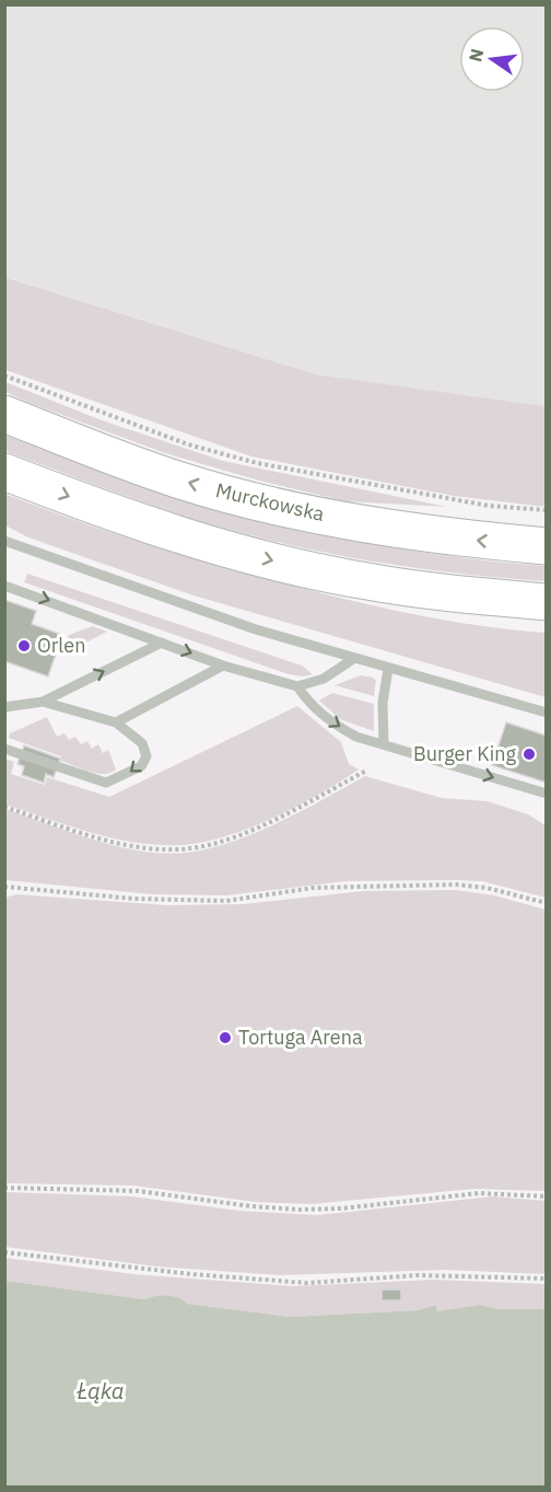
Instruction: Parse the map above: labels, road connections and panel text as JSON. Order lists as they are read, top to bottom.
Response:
{
  "streets": {
    "highway": ["Murckowska"]
  },
  "water": ["Łąka"],
  "places": ["Orlen", "Burger King", "Tortuga Arena"],
  "north": "left"
}
